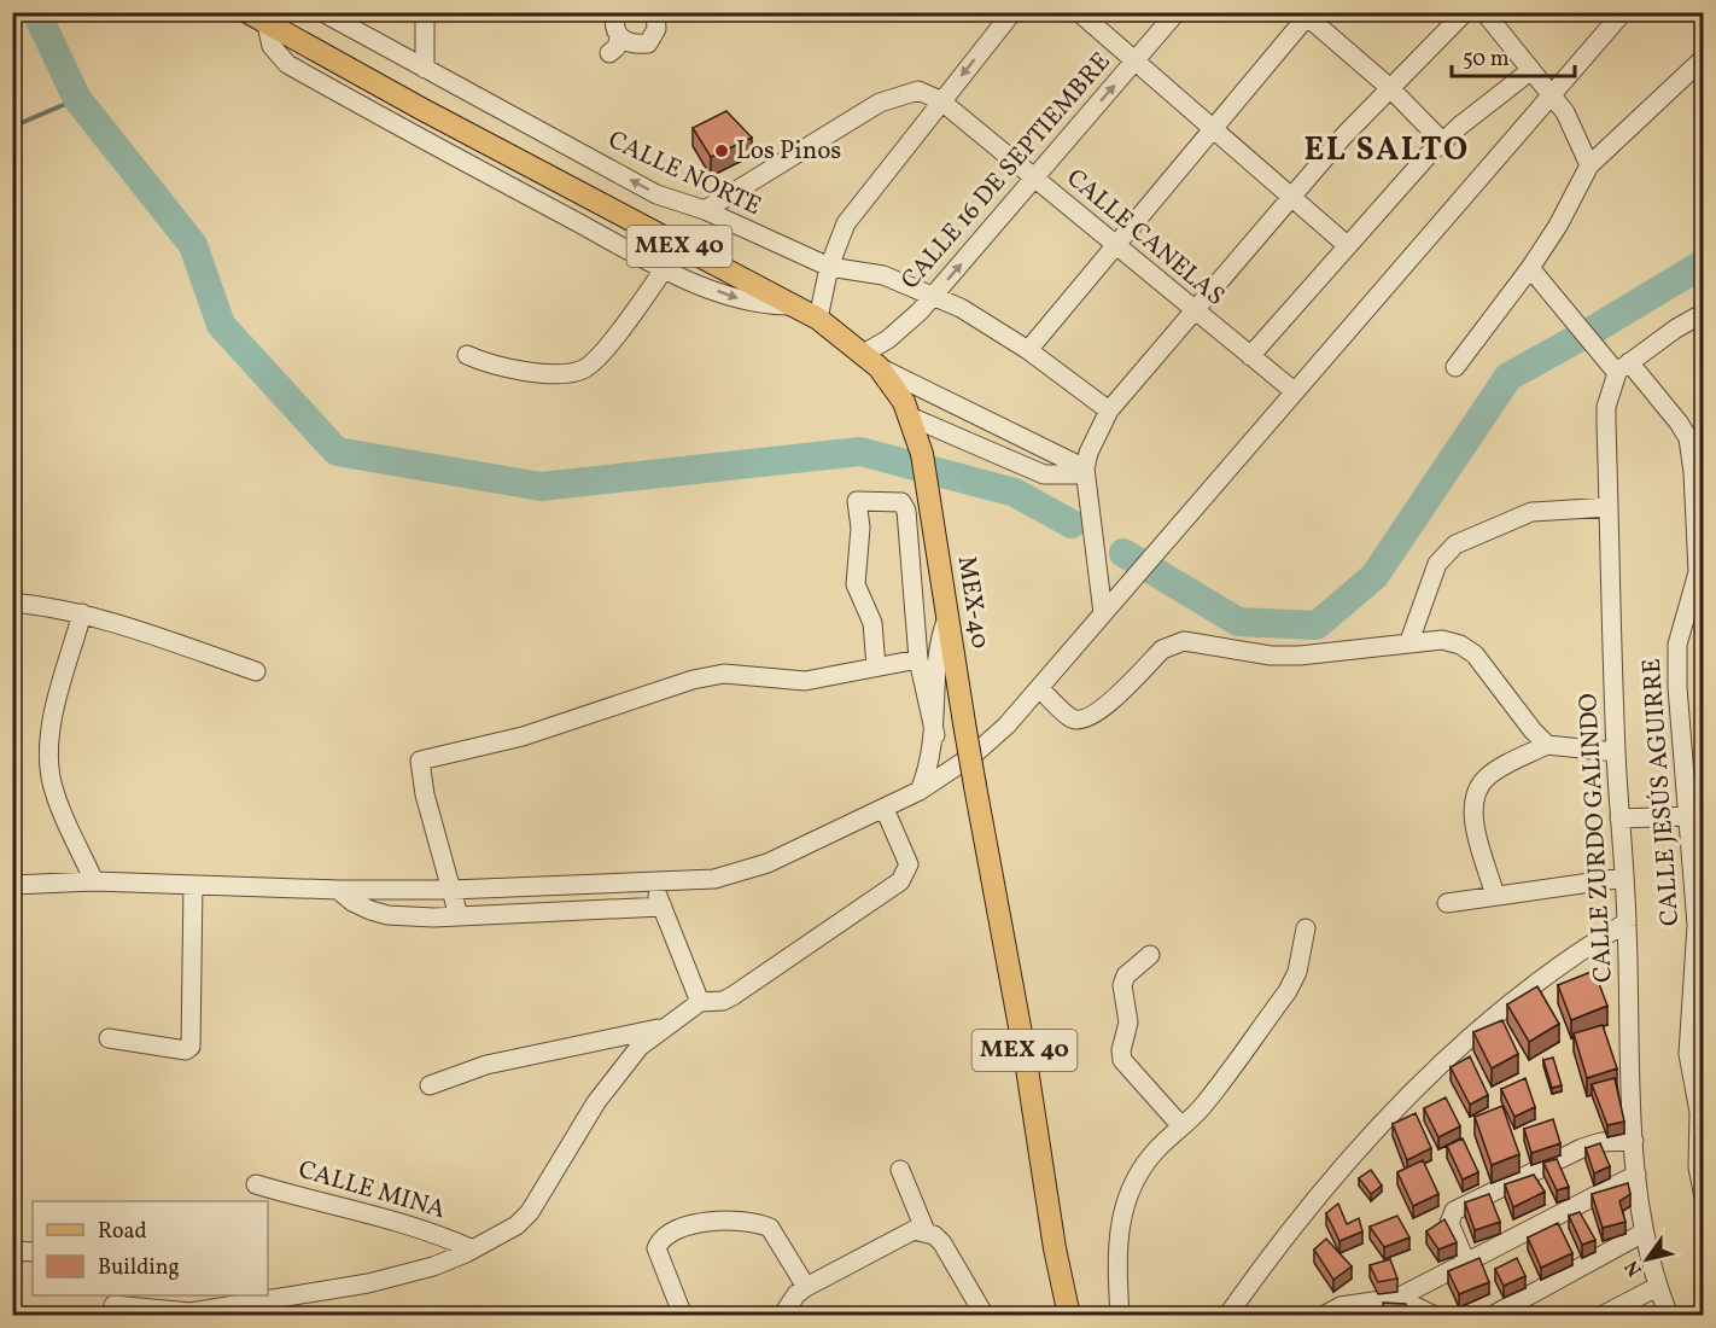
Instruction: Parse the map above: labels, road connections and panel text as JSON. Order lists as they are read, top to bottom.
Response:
{
  "streets": {
    "main road": ["MEX 40", "MEX-40"],
    "street": [
      "CALLE 16 DE SEPTIEMBRE",
      "CALLE NORTE",
      "CALLE CANELAS",
      "CALLE JESÚS AGUIRRE",
      "CALLE ZURDO GALINDO",
      "CALLE MINA"
    ]
  },
  "crossings": [
    ["CALLE 16 DE SEPTIEMBRE", "CALLE NORTE"],
    ["CALLE 16 DE SEPTIEMBRE", "CALLE CANELAS"],
    ["CALLE 16 DE SEPTIEMBRE", "MEX 40"],
    ["CALLE NORTE", "CALLE CANELAS"],
    ["MEX 40", "MEX-40"],
    ["CALLE JESÚS AGUIRRE", "CALLE ZURDO GALINDO"]
  ],
  "districts": ["EL SALTO"],
  "places": ["Los Pinos"],
  "legend": ["Road", "Building"],
  "scale_bar": "50 m",
  "north": "bottom left"
}
